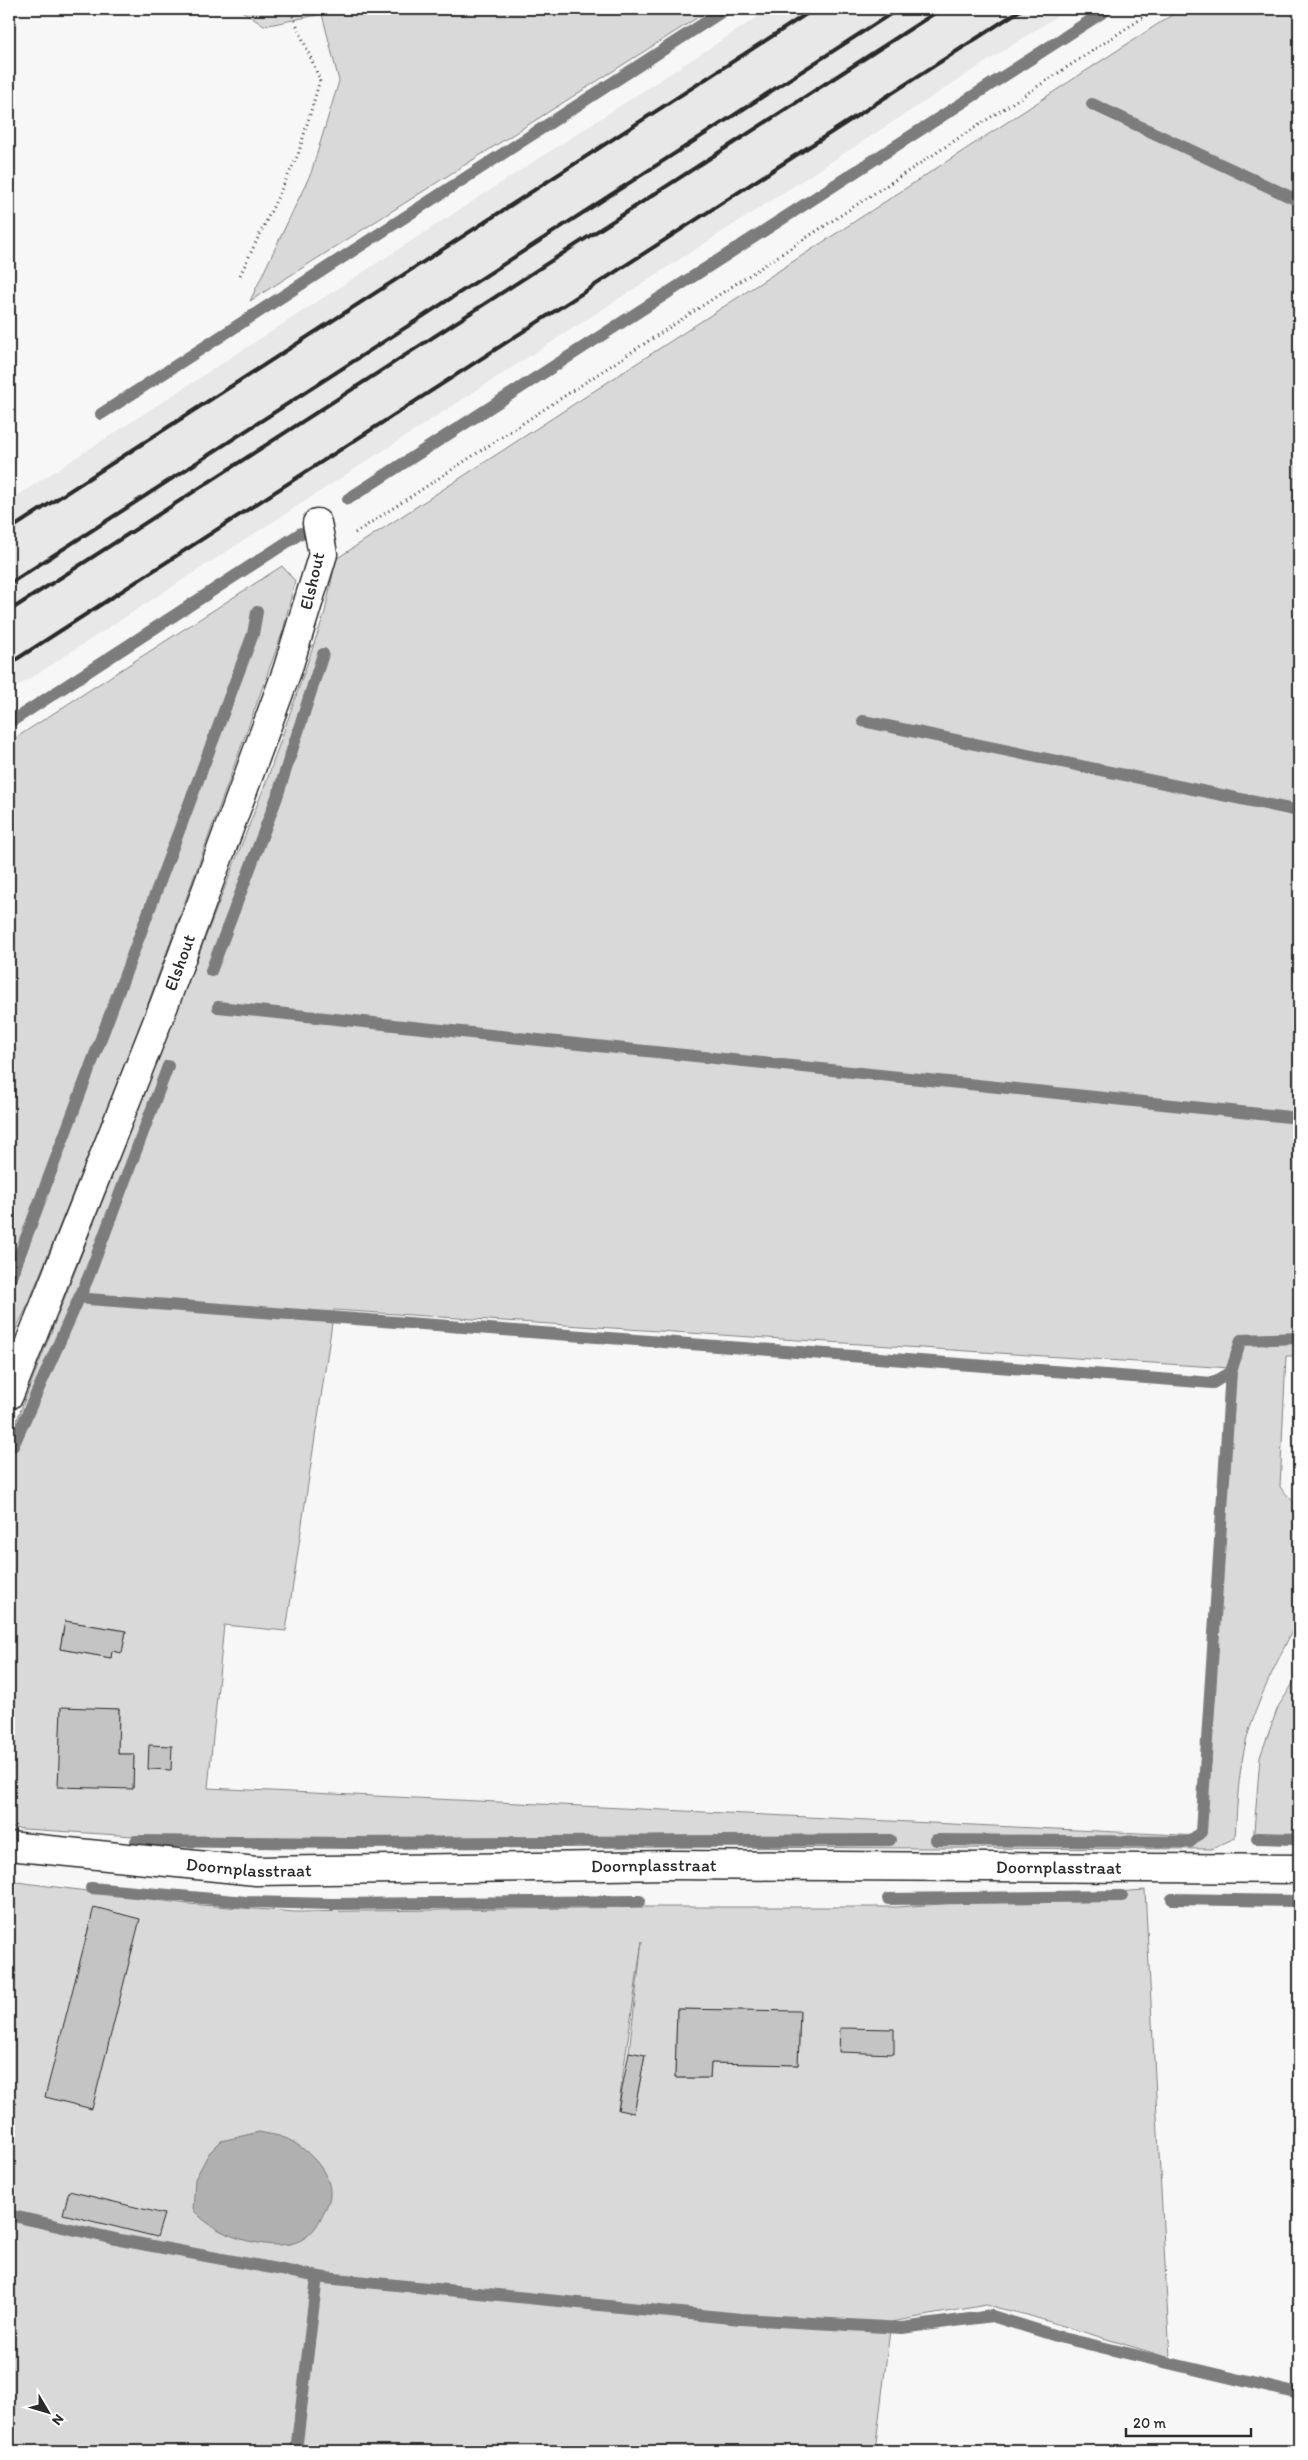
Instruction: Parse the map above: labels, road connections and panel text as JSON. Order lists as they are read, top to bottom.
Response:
{
  "streets": {
    "street": ["Elshout", "Doornplasstraat"]
  },
  "scale_bar": "20 m",
  "north": "bottom right"
}
